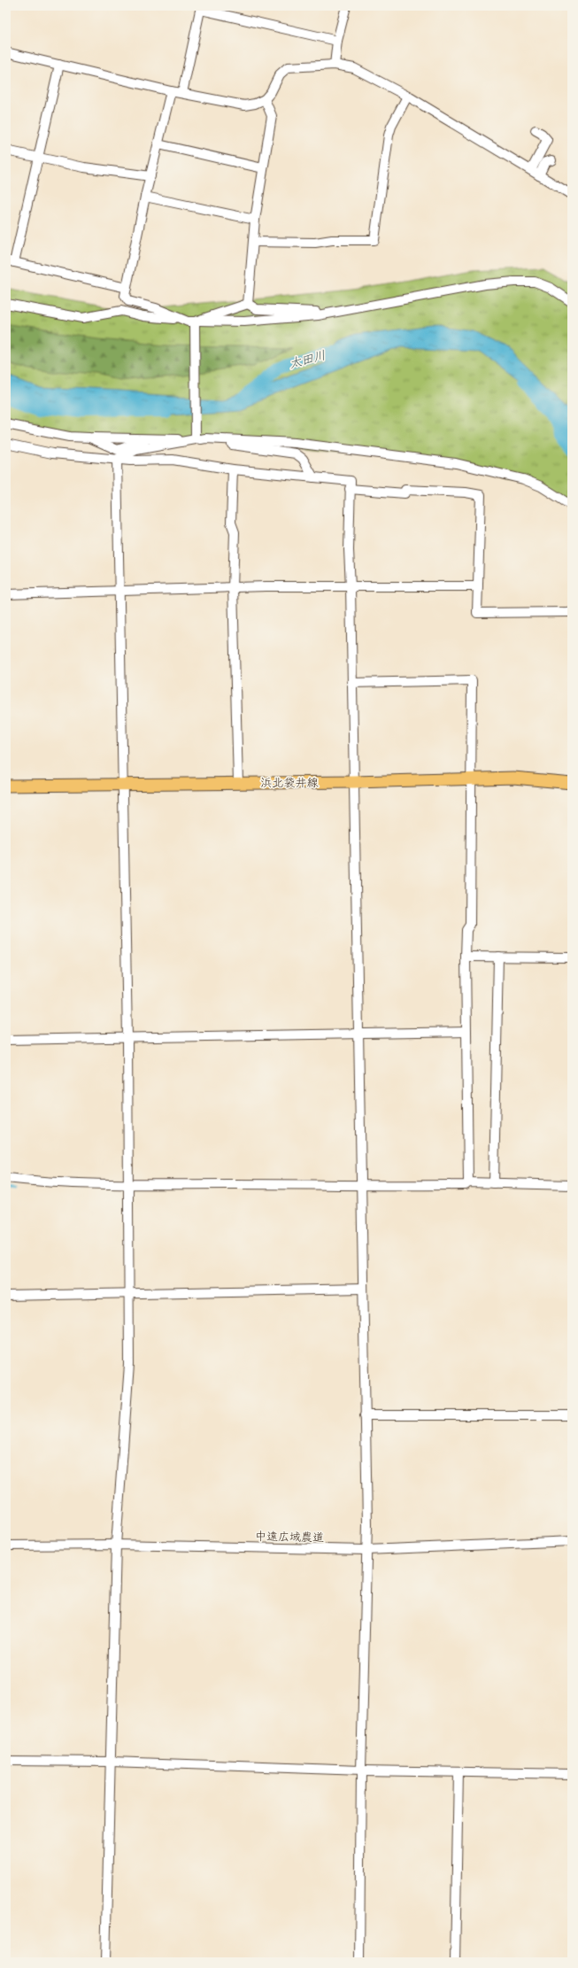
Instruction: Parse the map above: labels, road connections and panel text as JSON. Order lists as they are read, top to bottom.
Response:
{
  "streets": {
    "main road": ["浜北袋井線"],
    "street": ["中遠広域農道"]
  },
  "water": ["太田川"]
}
